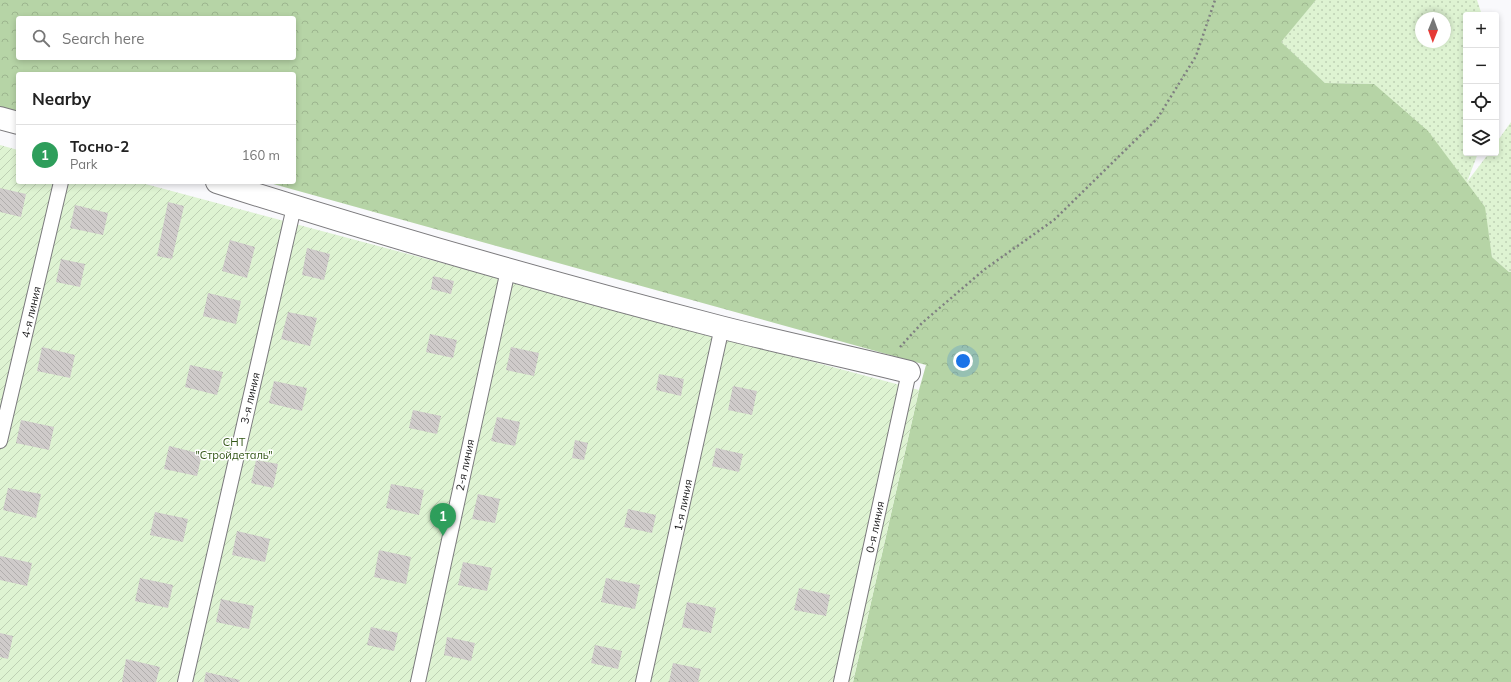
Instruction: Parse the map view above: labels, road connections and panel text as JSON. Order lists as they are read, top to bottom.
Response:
{
  "streets": {
    "lane": [
      "4-я линия",
      "3-я линия",
      "2-я линия",
      "1-я линия",
      "0-я линия"
    ]
  },
  "parks": ["СНТ \"Стройдеталь\""],
  "north": "bottom",
  "page": {
    "map_buttons": ["+", "−"],
    "search": "Search here",
    "heading": "Nearby",
    "list": [
      {
        "mark": "1",
        "name": "Тосно-2",
        "note": "Park",
        "value": "160 m"
      }
    ],
    "pins": "1"
  }
}
